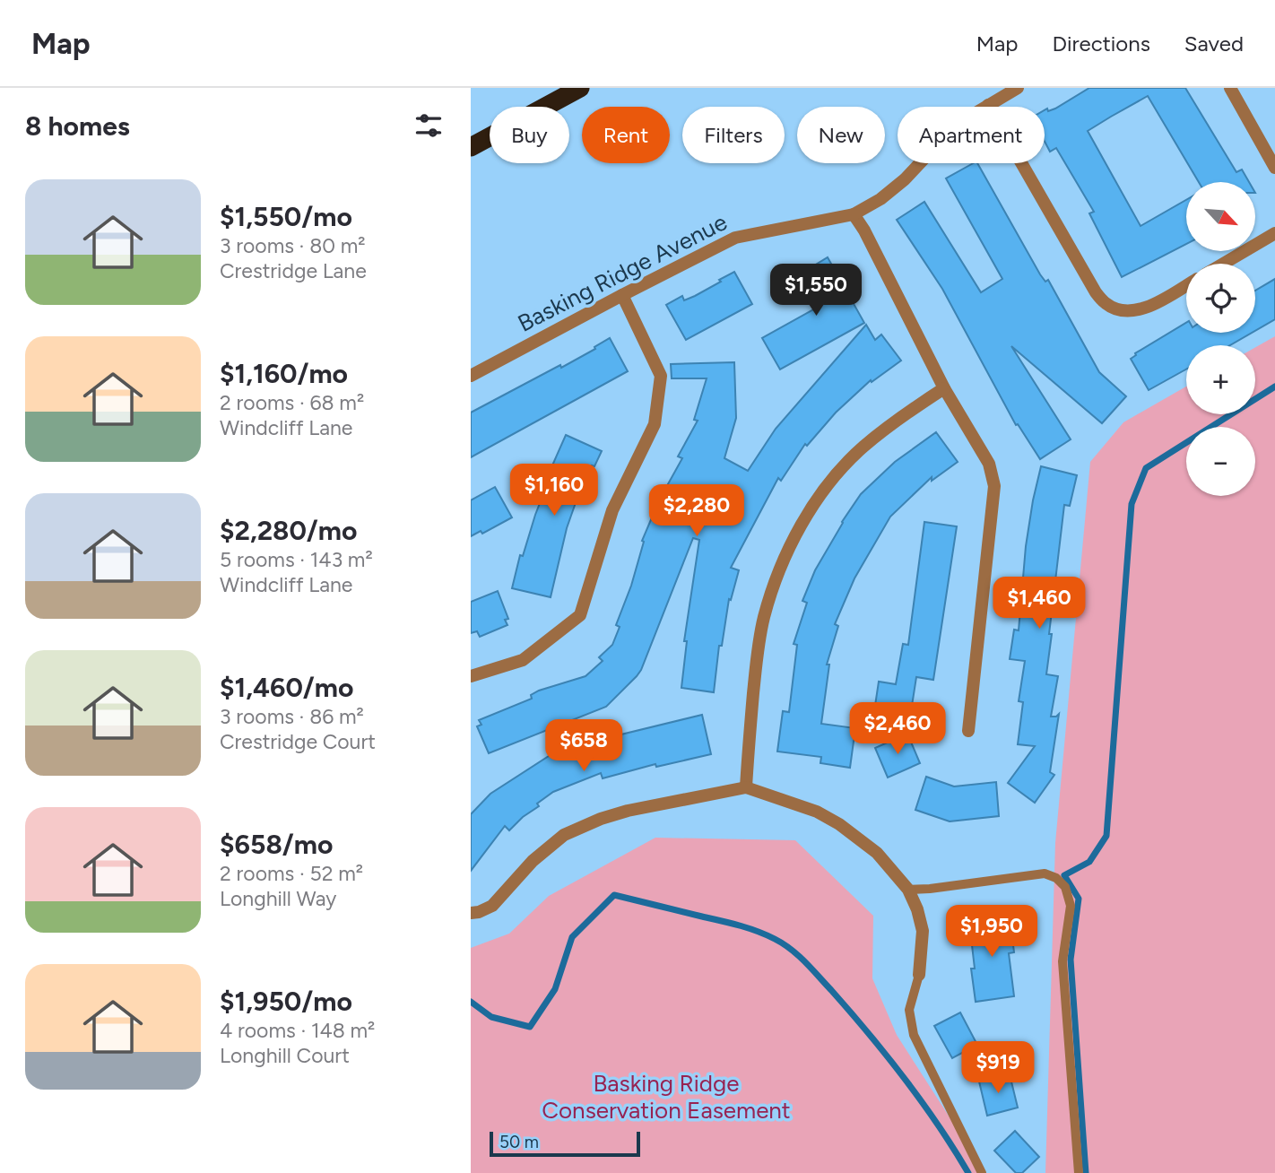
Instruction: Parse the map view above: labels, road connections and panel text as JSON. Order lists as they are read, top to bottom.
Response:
{
  "streets": {
    "street": ["Basking Ridge Avenue"]
  },
  "parks": ["Basking Ridge Conservation Easement"],
  "scale_bar": "50 m",
  "north": "bottom right",
  "page": {
    "header": "Map",
    "nav": ["Map", "Directions", "Saved"],
    "heading": "8 homes",
    "chip": [
      "Buy",
      "Rent",
      "Filters",
      "New",
      "Apartment"
    ],
    "list": [
      {
        "name": "$1,550/mo",
        "note": "3 rooms · 80 m² · Crestridge Lane"
      },
      {
        "name": "$1,160/mo",
        "note": "2 rooms · 68 m² · Windcliff Lane"
      },
      {
        "name": "$2,280/mo",
        "note": "5 rooms · 143 m² · Windcliff Lane"
      },
      {
        "name": "$1,460/mo",
        "note": "3 rooms · 86 m² · Crestridge Court"
      },
      {
        "name": "$658/mo",
        "note": "2 rooms · 52 m² · Longhill Way"
      },
      {
        "name": "$1,950/mo",
        "note": "4 rooms · 148 m² · Longhill Court"
      }
    ],
    "map_buttons": ["+", "−"],
    "price": [
      "$1,550",
      "$1,160",
      "$2,280",
      "$1,460",
      "$2,460",
      "$658",
      "$1,950",
      "$919"
    ],
    "scale": "50 m"
  }
}
